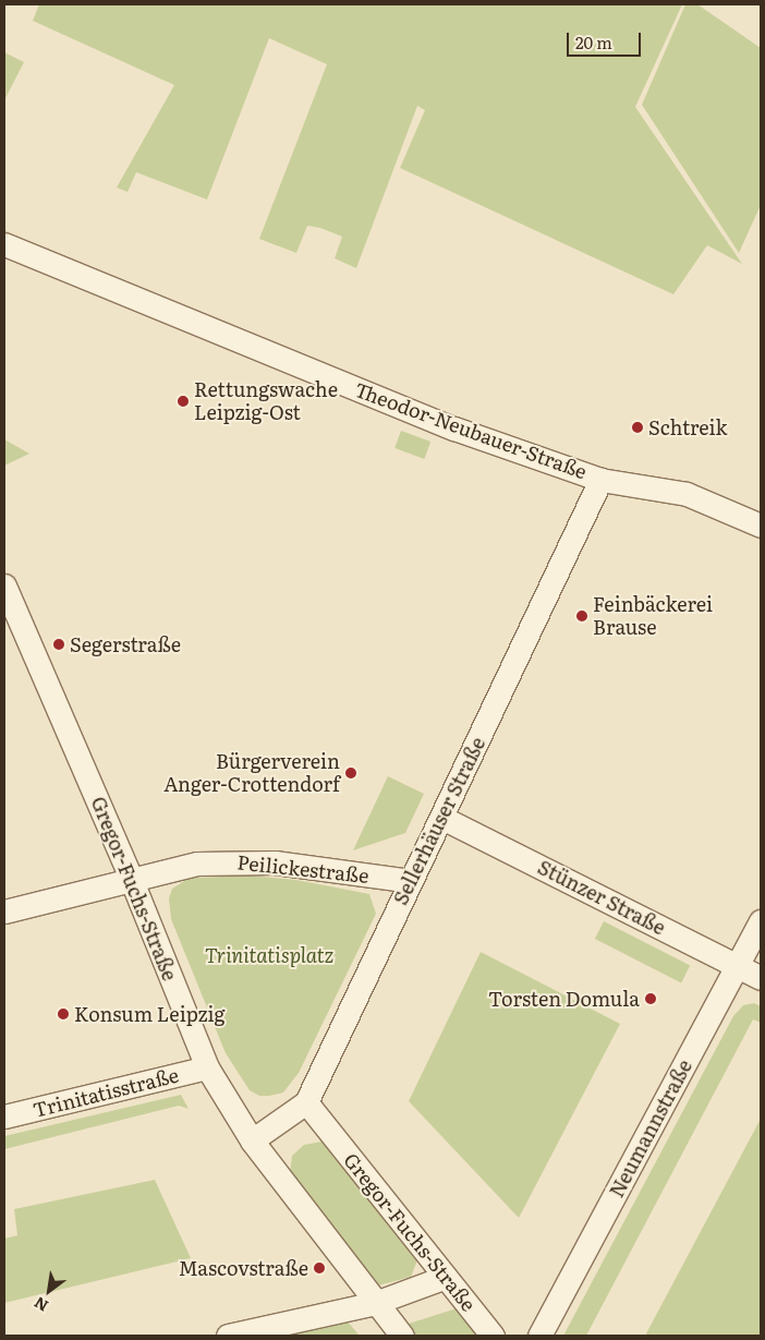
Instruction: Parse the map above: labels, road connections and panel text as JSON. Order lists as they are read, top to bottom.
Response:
{
  "streets": {
    "street": [
      "Theodor-Neubauer-Straße",
      "Sellerhäuser Straße",
      "Peilickestraße",
      "Gregor-Fuchs-Straße",
      "Stünzer Straße",
      "Trinitatisstraße",
      "Neumannstraße"
    ]
  },
  "crossings": [
    ["Theodor-Neubauer-Straße", "Sellerhäuser Straße"],
    ["Sellerhäuser Straße", "Peilickestraße"],
    ["Sellerhäuser Straße", "Gregor-Fuchs-Straße"],
    ["Sellerhäuser Straße", "Stünzer Straße"],
    ["Peilickestraße", "Gregor-Fuchs-Straße"],
    ["Gregor-Fuchs-Straße", "Trinitatisstraße"],
    ["Stünzer Straße", "Neumannstraße"]
  ],
  "parks": ["Trinitatisplatz"],
  "places": [
    "Rettungswache Leipzig-Ost",
    "Schtreik",
    "Feinbäckerei Brause",
    "Segerstraße",
    "Bürgerverein Anger-Crottendorf",
    "Torsten Domula",
    "Konsum Leipzig",
    "Mascovstraße"
  ],
  "scale_bar": "20 m",
  "north": "bottom left"
}
